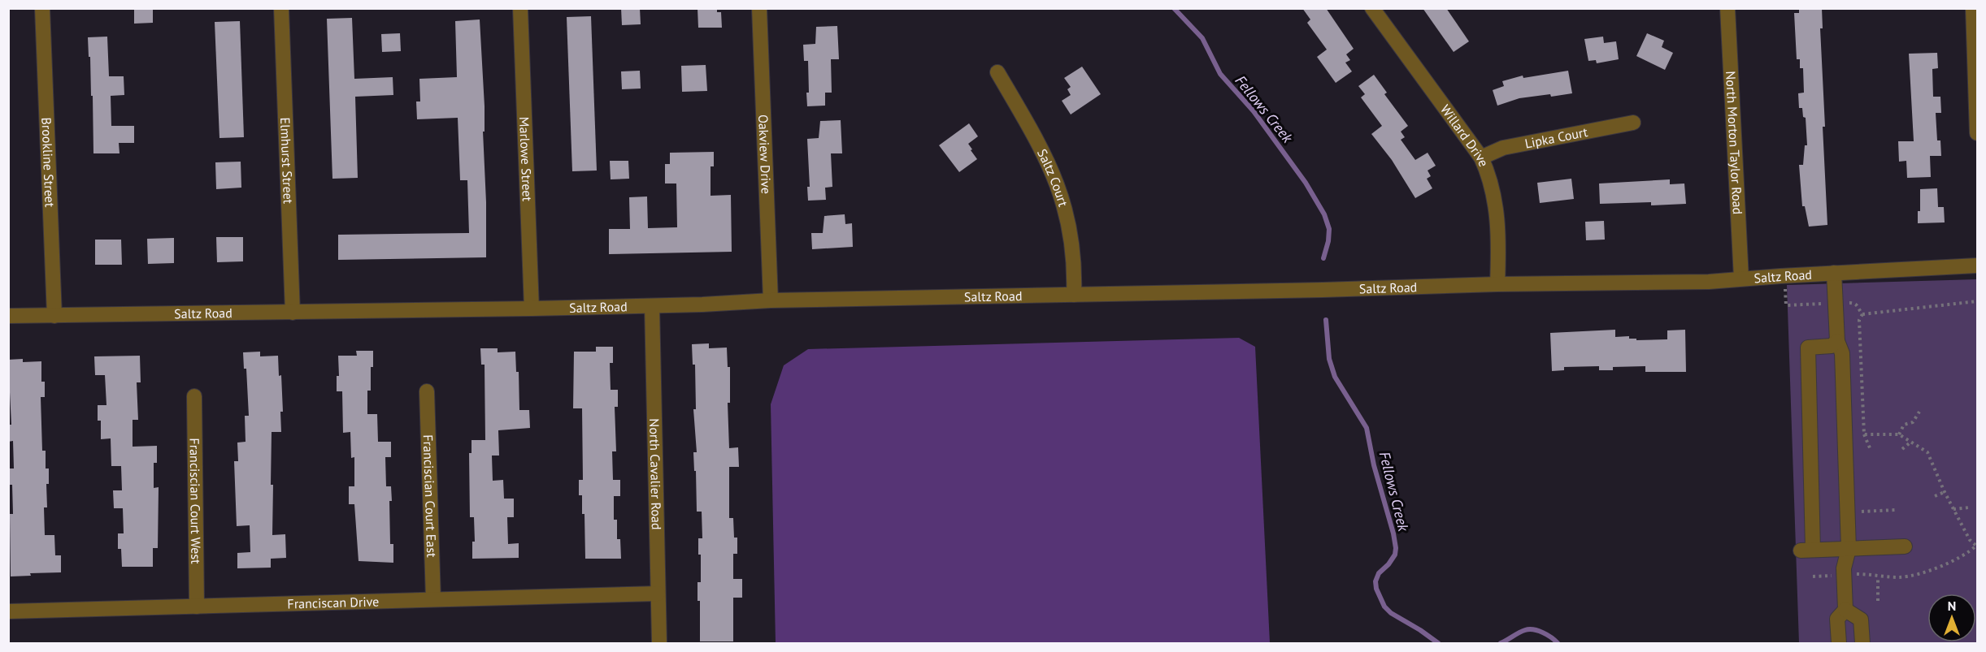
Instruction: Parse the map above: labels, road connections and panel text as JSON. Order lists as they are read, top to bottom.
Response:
{
  "streets": {
    "street": [
      "Willard Drive",
      "Lipka Court",
      "North Morton Taylor Road",
      "Oakview Drive",
      "Marlowe Street",
      "Elmhurst Street",
      "Brookline Street",
      "Saltz Court",
      "Saltz Road",
      "North Cavalier Road",
      "Franciscian Court East",
      "Franciscian Court West",
      "Franciscan Drive"
    ]
  },
  "crossings": [
    ["Willard Drive", "Lipka Court"],
    ["Willard Drive", "Saltz Road"],
    ["North Morton Taylor Road", "Saltz Road"],
    ["Oakview Drive", "Saltz Road"],
    ["Marlowe Street", "Saltz Road"],
    ["Elmhurst Street", "Saltz Road"],
    ["Brookline Street", "Saltz Road"],
    ["Saltz Court", "Saltz Road"],
    ["Saltz Road", "North Cavalier Road"],
    ["North Cavalier Road", "Franciscan Drive"],
    ["Franciscian Court East", "Franciscan Drive"],
    ["Franciscian Court West", "Franciscan Drive"]
  ],
  "water": ["Fellows Creek"],
  "north": "top"
}
